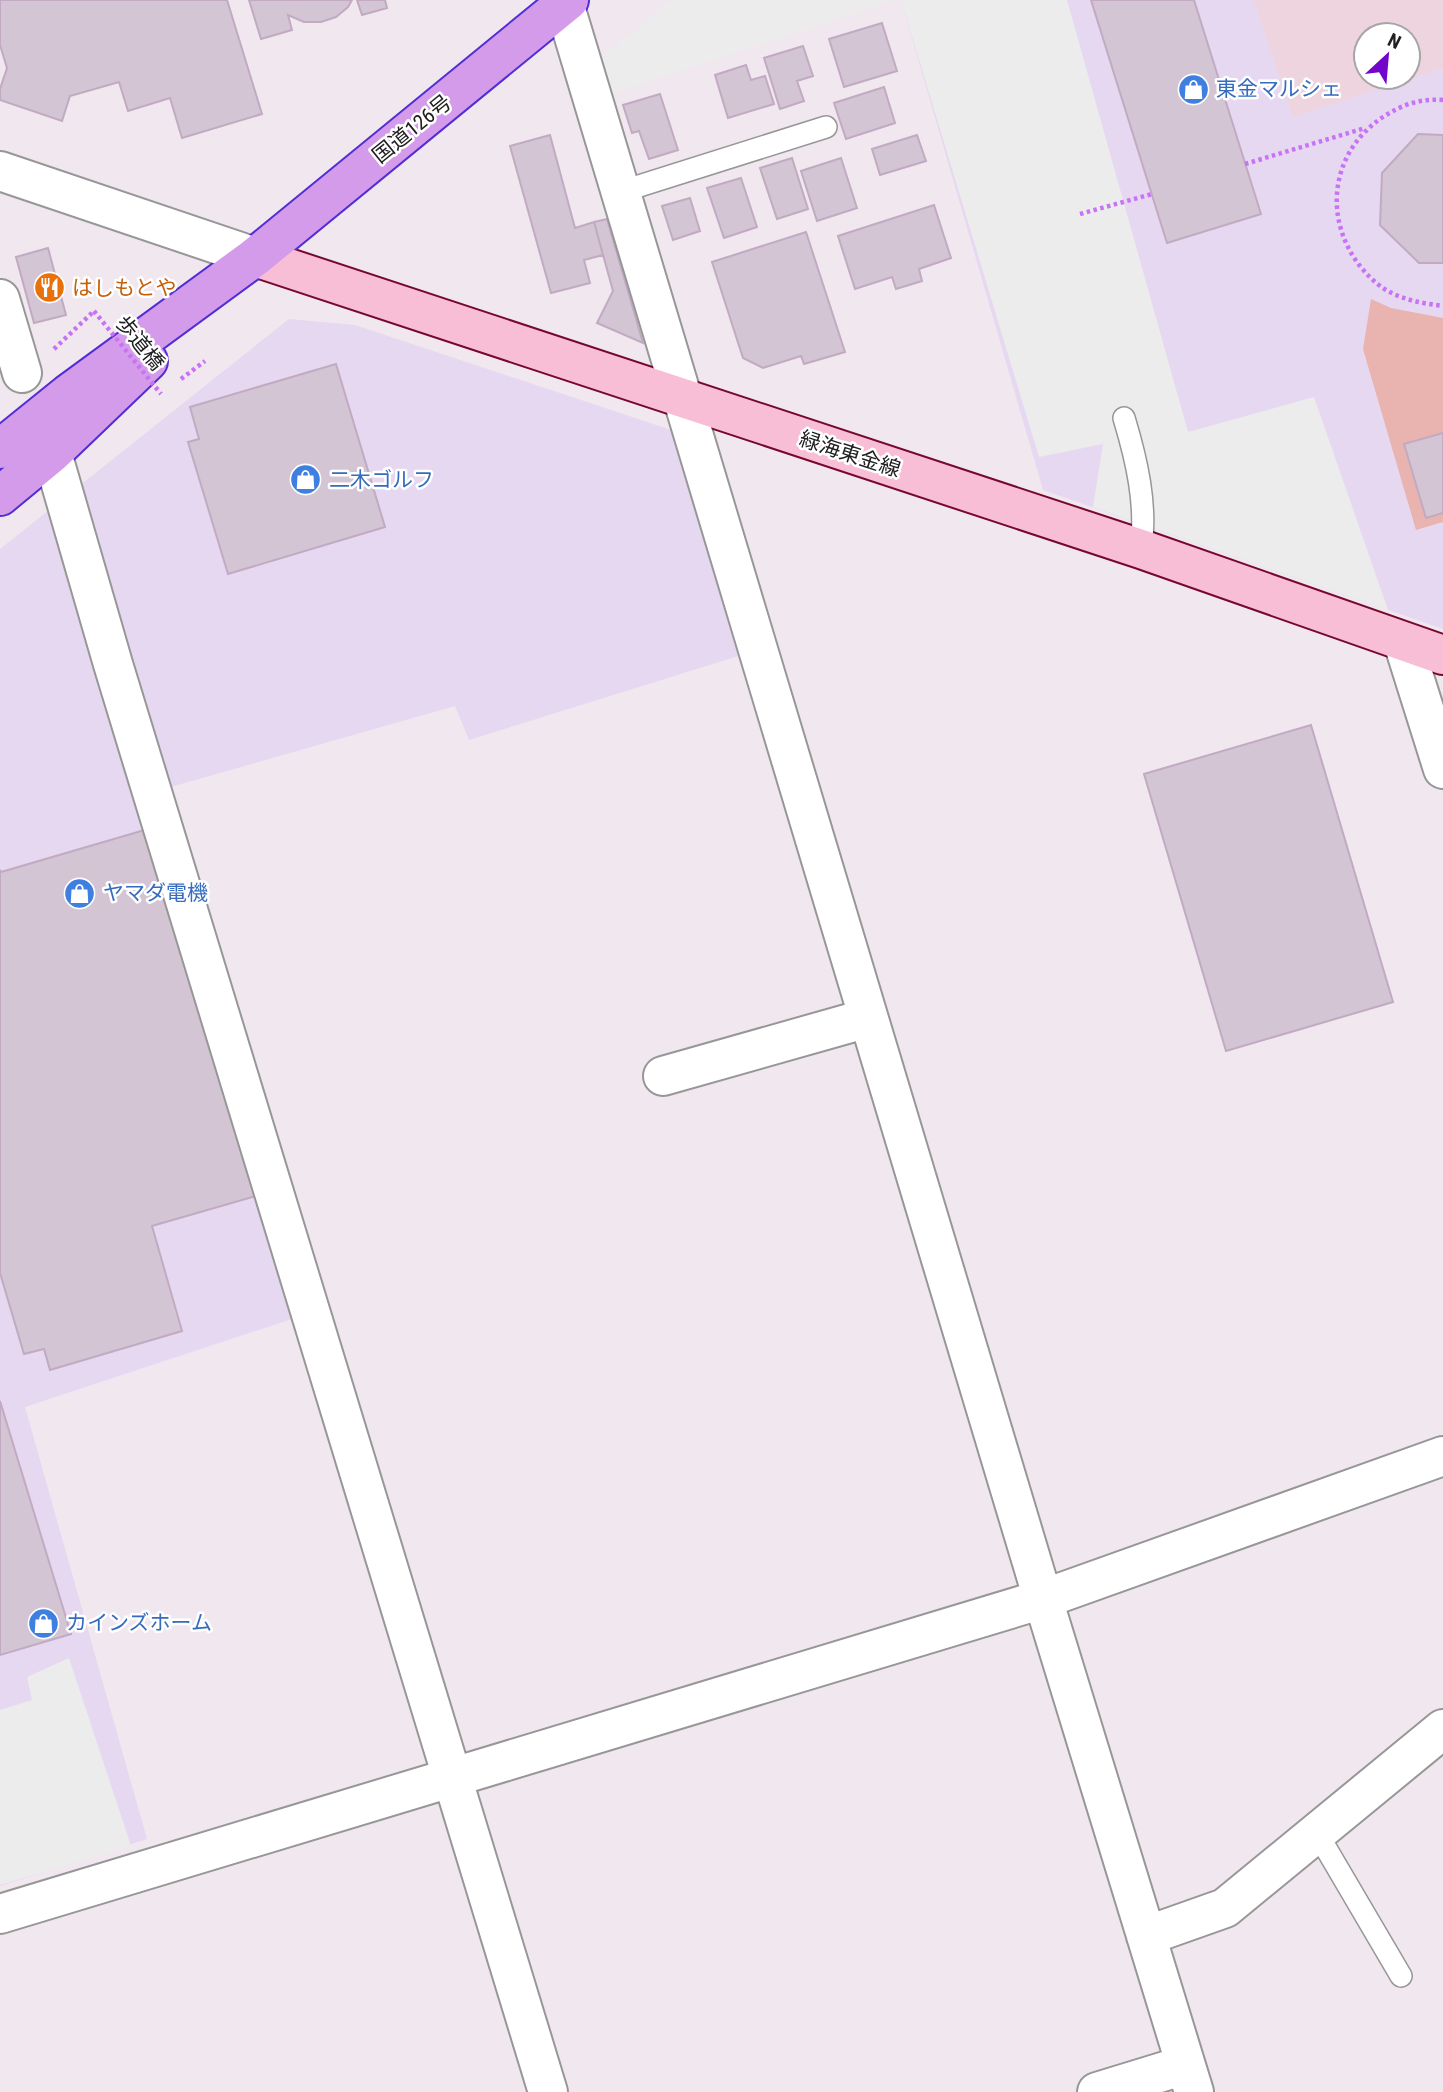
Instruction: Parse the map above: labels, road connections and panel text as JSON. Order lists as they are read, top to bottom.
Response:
{
  "streets": {
    "highway": ["国道126号"],
    "main road": ["緑海東金線"],
    "path": ["歩道橋"]
  },
  "crossings": [
    ["国道126号", "緑海東金線"]
  ],
  "places": {
    "shop": [
      "東金マルシェ",
      "二木ゴルフ",
      "ヤマダ電機",
      "カインズホーム"
    ],
    "restaurant": ["はしもとや"]
  },
  "north": "top right"
}
